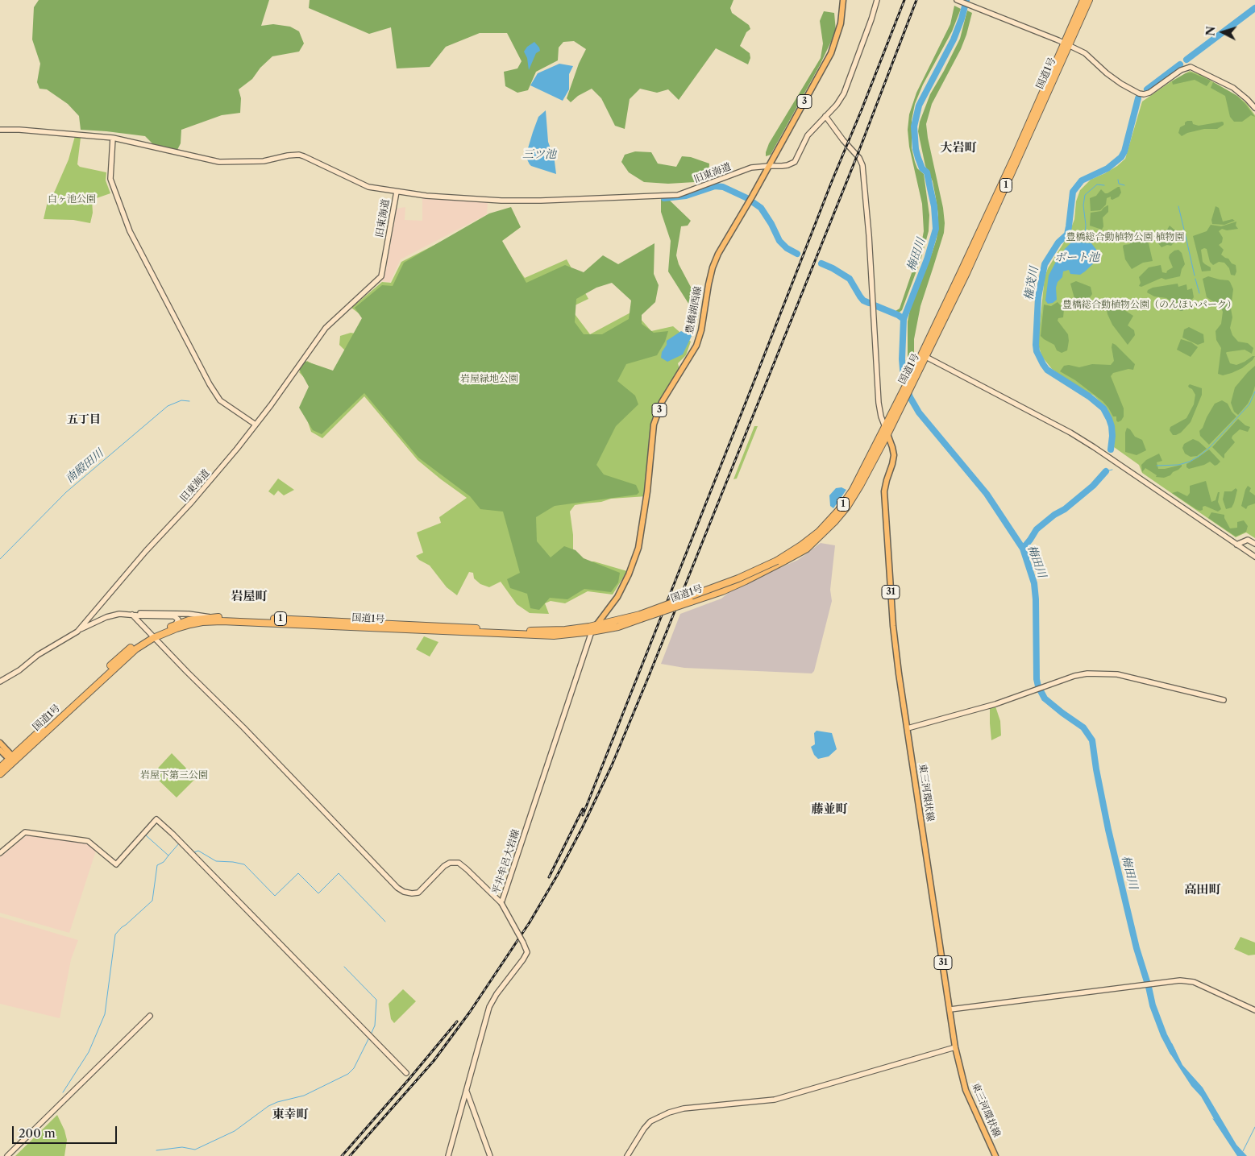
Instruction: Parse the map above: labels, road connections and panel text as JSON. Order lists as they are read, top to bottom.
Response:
{
  "streets": {
    "highway": ["国道1号", "1"],
    "main road": [
      "3",
      "豊橋湖西線",
      "31",
      "東三河環状線"
    ],
    "street": ["旧東海道", "平井牟呂大岩線"]
  },
  "crossings": [
    ["国道1号", "豊橋湖西線"],
    ["国道1号", "東三河環状線"],
    ["国道1号", "平井牟呂大岩線"],
    ["旧東海道", "豊橋湖西線"],
    ["豊橋湖西線", "平井牟呂大岩線"]
  ],
  "districts": [
    "大岩町",
    "五丁目",
    "岩屋町",
    "藤並町",
    "高田町",
    "東幸町"
  ],
  "water": [
    "三ツ池",
    "梅田川",
    "ボート池",
    "権茂川",
    "南殿田川"
  ],
  "parks": [
    "白ヶ池公園",
    "豊橋総合動植物公園 植物園",
    "豊橋総合動植物公園（のんほいパーク）",
    "岩屋緑地公園",
    "岩屋下第三公園"
  ],
  "scale_bar": "200 m",
  "north": "left"
}
